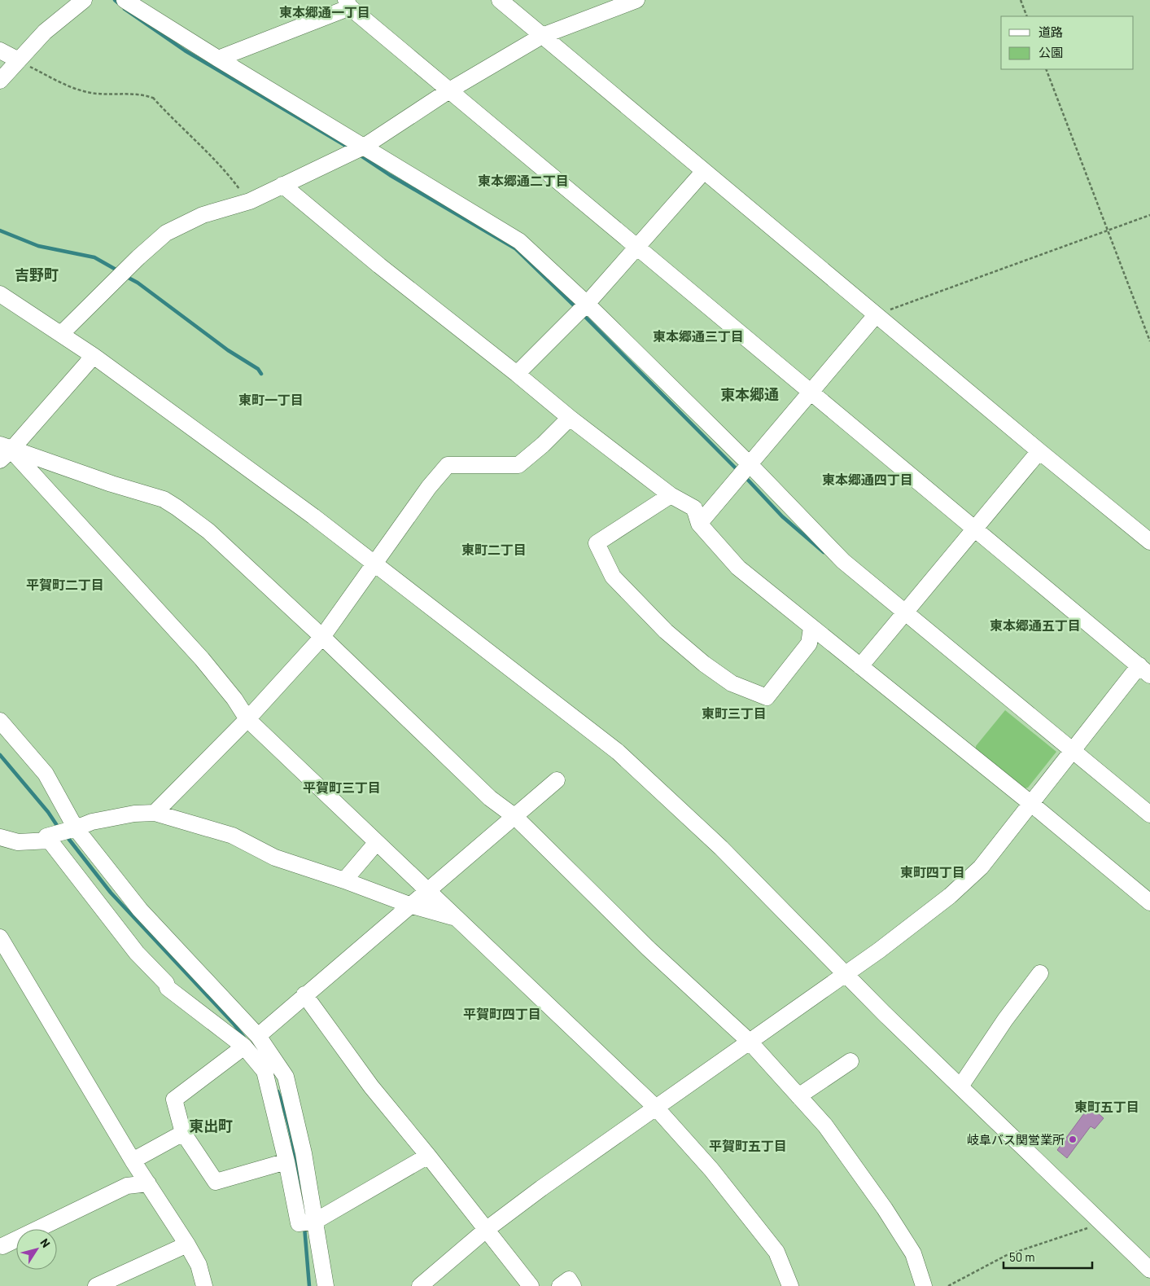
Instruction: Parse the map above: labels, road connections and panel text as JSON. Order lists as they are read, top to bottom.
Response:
{
  "districts": [
    "東本郷通一丁目",
    "東本郷通二丁目",
    "吉野町",
    "東本郷通三丁目",
    "東本郷通",
    "東町一丁目",
    "東本郷通四丁目",
    "東町二丁目",
    "平賀町二丁目",
    "東本郷通五丁目",
    "東町三丁目",
    "平賀町三丁目",
    "東町四丁目",
    "平賀町四丁目",
    "東町五丁目",
    "東出町",
    "平賀町五丁目"
  ],
  "places": ["岐阜バス関営業所"],
  "legend": ["道路", "公園"],
  "scale_bar": "50 m",
  "north": "top right"
}
